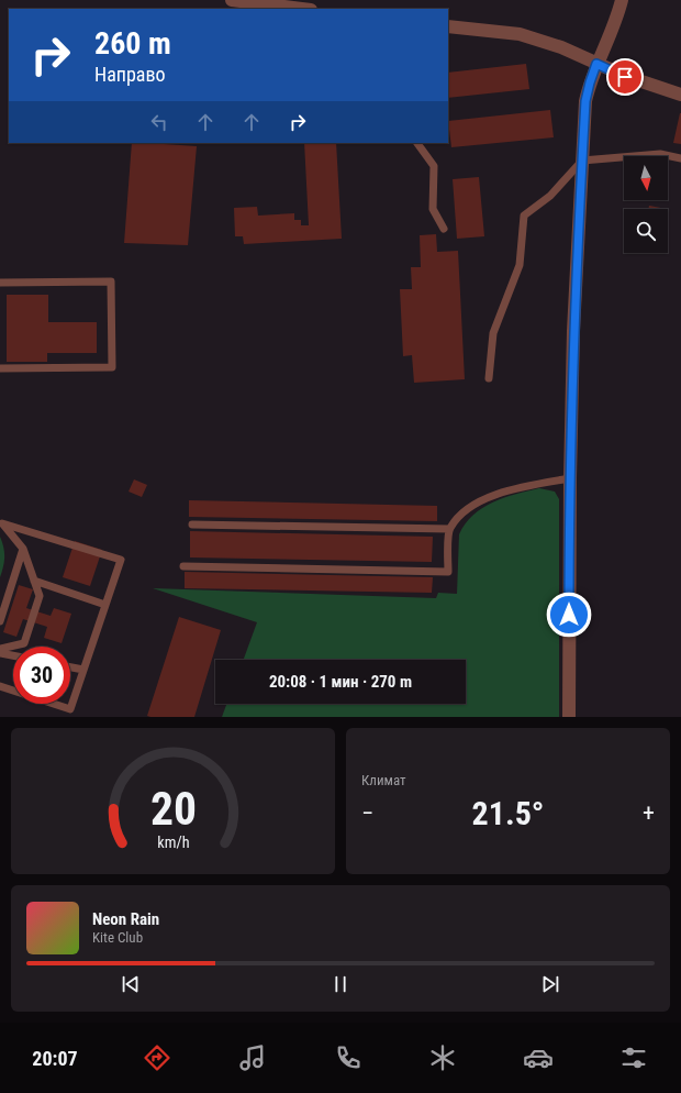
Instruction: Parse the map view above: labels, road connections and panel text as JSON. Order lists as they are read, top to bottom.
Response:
{
  "north": "bottom",
  "page": {
    "turn": ["260 m", "Направо"],
    "limit": "30",
    "trip": "20:08 · 1 мин · 270 m",
    "tile": "Климат",
    "heat": ["−", "21.5°", "+"],
    "song": ["Neon Rain", "Kite Club"],
    "tabs": "20:07",
    "gauge": ["20", "km/h"]
  }
}
